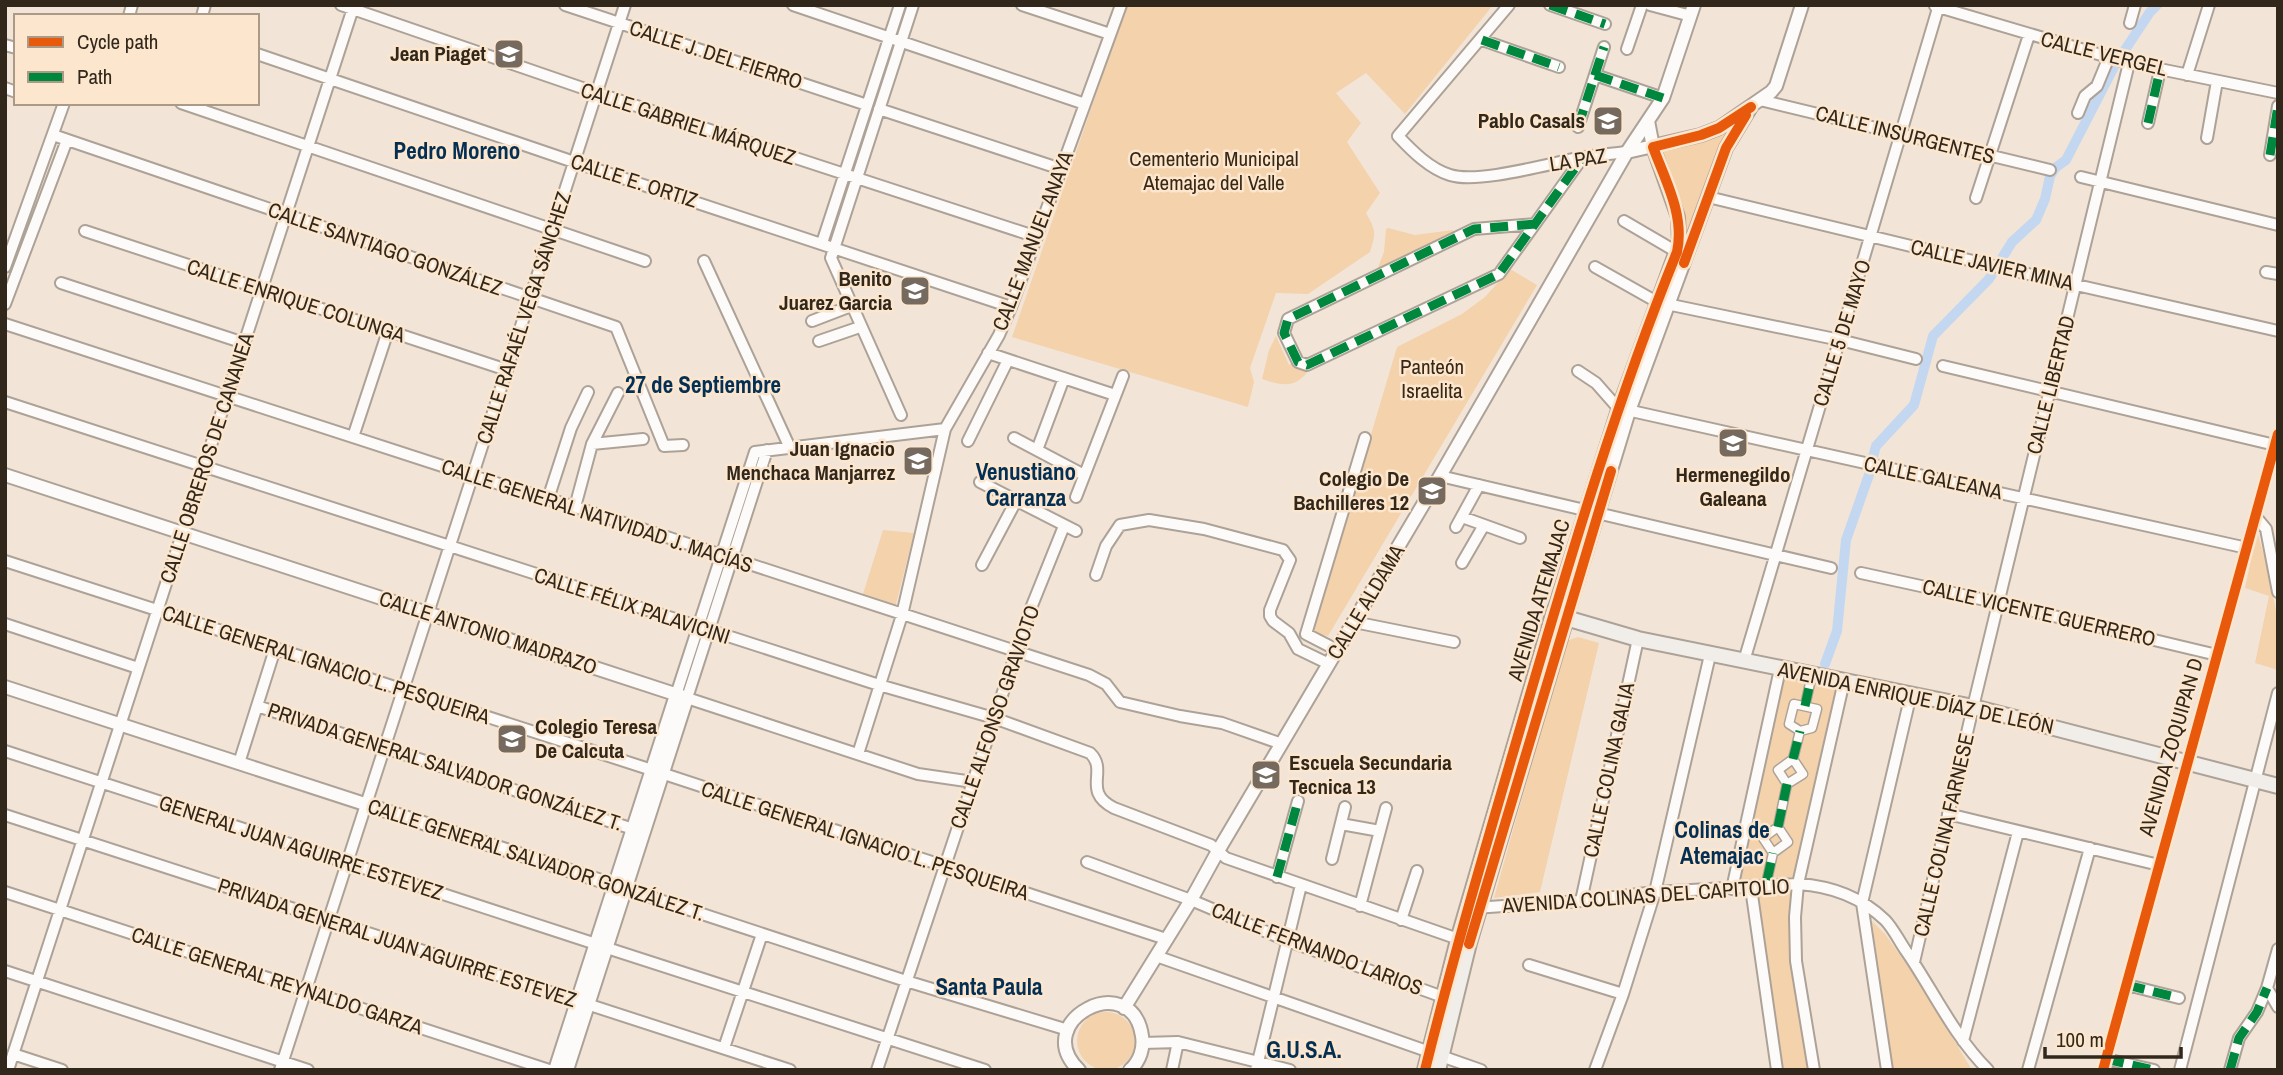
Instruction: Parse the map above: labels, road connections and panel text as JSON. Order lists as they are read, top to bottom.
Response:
{
  "streets": {
    "main road": ["AVENIDA ATEMAJAC", "AVENIDA ENRIQUE DÍAZ DE LEÓN"],
    "street": [
      "CALLE VERGEL",
      "CALLE J. DEL FIERRO",
      "CALLE GABRIEL MÁRQUEZ",
      "CALLE INSURGENTES",
      "LA PAZ",
      "CALLE E. ORTIZ",
      "CALLE MANUEL ANAYA",
      "CALLE SANTIAGO GONZÁLEZ",
      "CALLE JAVIER MINA",
      "CALLE ENRIQUE COLUNGA",
      "CALLE RAFAÉL VEGA SÁNCHEZ",
      "CALLE 5 DE MAYO",
      "CALLE LIBERTAD",
      "CALLE OBREROS DE CANANEA",
      "CALLE GALEANA",
      "CALLE GENERAL NATIVIDAD J. MACÍAS",
      "CALLE ALDAMA",
      "CALLE FÉLIX PALAVICINI",
      "CALLE VICENTE GUERRERO",
      "CALLE ANTONIO MADRAZO",
      "CALLE GENERAL IGNACIO L. PESQUEIRA",
      "CALLE ALFONSO GRAVIOTO",
      "AVENIDA ZOQUIPAN D",
      "PRIVADA GENERAL SALVADOR GONZÁLEZ T.",
      "CALLE COLINA GALIA",
      "CALLE COLINA FARNESE",
      "GENERAL JUAN AGUIRRE ESTEVEZ",
      "CALLE GENERAL SALVADOR GONZÁLEZ T.",
      "AVENIDA COLINAS DEL CAPITOLIO",
      "PRIVADA GENERAL JUAN AGUIRRE ESTEVEZ",
      "CALLE FERNANDO LARIOS",
      "CALLE GENERAL REYNALDO GARZA"
    ]
  },
  "crossings": [
    ["CALLE VERGEL", "CALLE 5 DE MAYO"],
    ["CALLE VERGEL", "CALLE LIBERTAD"],
    ["CALLE J. DEL FIERRO", "CALLE RAFAÉL VEGA SÁNCHEZ"],
    ["CALLE GABRIEL MÁRQUEZ", "CALLE MANUEL ANAYA"],
    ["CALLE GABRIEL MÁRQUEZ", "CALLE RAFAÉL VEGA SÁNCHEZ"],
    ["CALLE GABRIEL MÁRQUEZ", "CALLE OBREROS DE CANANEA"],
    ["CALLE INSURGENTES", "LA PAZ"],
    ["CALLE INSURGENTES", "CALLE 5 DE MAYO"],
    ["CALLE INSURGENTES", "AVENIDA ATEMAJAC"],
    ["LA PAZ", "AVENIDA ATEMAJAC"],
    ["LA PAZ", "CALLE ALDAMA"],
    ["CALLE E. ORTIZ", "CALLE MANUEL ANAYA"],
    ["CALLE E. ORTIZ", "CALLE RAFAÉL VEGA SÁNCHEZ"],
    ["CALLE E. ORTIZ", "CALLE OBREROS DE CANANEA"],
    ["CALLE MANUEL ANAYA", "CALLE GENERAL NATIVIDAD J. MACÍAS"],
    ["CALLE MANUEL ANAYA", "CALLE FÉLIX PALAVICINI"],
    ["CALLE MANUEL ANAYA", "CALLE ANTONIO MADRAZO"],
    ["CALLE SANTIAGO GONZÁLEZ", "CALLE RAFAÉL VEGA SÁNCHEZ"],
    ["CALLE SANTIAGO GONZÁLEZ", "CALLE OBREROS DE CANANEA"],
    ["CALLE JAVIER MINA", "CALLE 5 DE MAYO"],
    ["CALLE JAVIER MINA", "CALLE LIBERTAD"],
    ["CALLE JAVIER MINA", "AVENIDA ATEMAJAC"],
    ["CALLE ENRIQUE COLUNGA", "CALLE RAFAÉL VEGA SÁNCHEZ"],
    ["CALLE ENRIQUE COLUNGA", "CALLE OBREROS DE CANANEA"],
    ["CALLE RAFAÉL VEGA SÁNCHEZ", "CALLE GENERAL NATIVIDAD J. MACÍAS"],
    ["CALLE RAFAÉL VEGA SÁNCHEZ", "CALLE FÉLIX PALAVICINI"],
    ["CALLE RAFAÉL VEGA SÁNCHEZ", "CALLE ANTONIO MADRAZO"],
    ["CALLE RAFAÉL VEGA SÁNCHEZ", "CALLE GENERAL IGNACIO L. PESQUEIRA"],
    ["CALLE RAFAÉL VEGA SÁNCHEZ", "PRIVADA GENERAL SALVADOR GONZÁLEZ T."],
    ["CALLE RAFAÉL VEGA SÁNCHEZ", "GENERAL JUAN AGUIRRE ESTEVEZ"],
    ["CALLE RAFAÉL VEGA SÁNCHEZ", "CALLE GENERAL SALVADOR GONZÁLEZ T."],
    ["CALLE RAFAÉL VEGA SÁNCHEZ", "PRIVADA GENERAL JUAN AGUIRRE ESTEVEZ"],
    ["CALLE RAFAÉL VEGA SÁNCHEZ", "CALLE GENERAL REYNALDO GARZA"],
    ["CALLE 5 DE MAYO", "CALLE GALEANA"],
    ["CALLE 5 DE MAYO", "AVENIDA ENRIQUE DÍAZ DE LEÓN"],
    ["CALLE LIBERTAD", "CALLE GALEANA"],
    ["CALLE LIBERTAD", "CALLE VICENTE GUERRERO"],
    ["CALLE LIBERTAD", "AVENIDA ENRIQUE DÍAZ DE LEÓN"],
    ["CALLE LIBERTAD", "CALLE COLINA FARNESE"],
    ["CALLE OBREROS DE CANANEA", "CALLE GENERAL NATIVIDAD J. MACÍAS"],
    ["CALLE OBREROS DE CANANEA", "CALLE FÉLIX PALAVICINI"],
    ["CALLE OBREROS DE CANANEA", "CALLE ANTONIO MADRAZO"],
    ["CALLE OBREROS DE CANANEA", "CALLE GENERAL IGNACIO L. PESQUEIRA"],
    ["CALLE OBREROS DE CANANEA", "GENERAL JUAN AGUIRRE ESTEVEZ"],
    ["CALLE OBREROS DE CANANEA", "CALLE GENERAL SALVADOR GONZÁLEZ T."],
    ["CALLE OBREROS DE CANANEA", "PRIVADA GENERAL JUAN AGUIRRE ESTEVEZ"],
    ["CALLE OBREROS DE CANANEA", "CALLE GENERAL REYNALDO GARZA"],
    ["CALLE GALEANA", "AVENIDA ATEMAJAC"],
    ["CALLE GALEANA", "AVENIDA ZOQUIPAN D"],
    ["CALLE GENERAL NATIVIDAD J. MACÍAS", "CALLE ALDAMA"],
    ["CALLE GENERAL NATIVIDAD J. MACÍAS", "CALLE ALFONSO GRAVIOTO"],
    ["AVENIDA ATEMAJAC", "CALLE ALDAMA"],
    ["AVENIDA ATEMAJAC", "AVENIDA ENRIQUE DÍAZ DE LEÓN"],
    ["AVENIDA ATEMAJAC", "AVENIDA COLINAS DEL CAPITOLIO"],
    ["AVENIDA ATEMAJAC", "CALLE FERNANDO LARIOS"],
    ["CALLE ALDAMA", "CALLE FÉLIX PALAVICINI"],
    ["CALLE ALDAMA", "CALLE GENERAL IGNACIO L. PESQUEIRA"],
    ["CALLE ALDAMA", "CALLE FERNANDO LARIOS"],
    ["CALLE FÉLIX PALAVICINI", "CALLE ALFONSO GRAVIOTO"],
    ["CALLE VICENTE GUERRERO", "AVENIDA ZOQUIPAN D"],
    ["CALLE ANTONIO MADRAZO", "CALLE ALFONSO GRAVIOTO"],
    ["CALLE GENERAL IGNACIO L. PESQUEIRA", "CALLE ALFONSO GRAVIOTO"],
    ["AVENIDA ENRIQUE DÍAZ DE LEÓN", "AVENIDA ZOQUIPAN D"],
    ["AVENIDA ENRIQUE DÍAZ DE LEÓN", "CALLE COLINA GALIA"],
    ["AVENIDA ENRIQUE DÍAZ DE LEÓN", "CALLE COLINA FARNESE"],
    ["CALLE ALFONSO GRAVIOTO", "GENERAL JUAN AGUIRRE ESTEVEZ"],
    ["CALLE ALFONSO GRAVIOTO", "CALLE GENERAL SALVADOR GONZÁLEZ T."],
    ["CALLE COLINA GALIA", "AVENIDA COLINAS DEL CAPITOLIO"],
    ["CALLE COLINA FARNESE", "AVENIDA COLINAS DEL CAPITOLIO"]
  ],
  "districts": [
    "Pedro Moreno",
    "27 de Septiembre",
    "Venustiano Carranza",
    "Colinas de Atemajac",
    "Santa Paula",
    "G.U.S.A."
  ],
  "parks": ["Cementerio Municipal Atemajac del Valle", "Panteón Israelita"],
  "places": {
    "school or university": [
      "Jean Piaget",
      "Pablo Casals",
      "Benito Juarez Garcia",
      "Hermenegildo Galeana",
      "Juan Ignacio Menchaca Manjarrez",
      "Colegio De Bachilleres 12",
      "Colegio Teresa De Calcuta",
      "Escuela Secundaria Tecnica 13"
    ]
  },
  "legend": ["Cycle path", "Path"],
  "scale_bar": "100 m"
}
